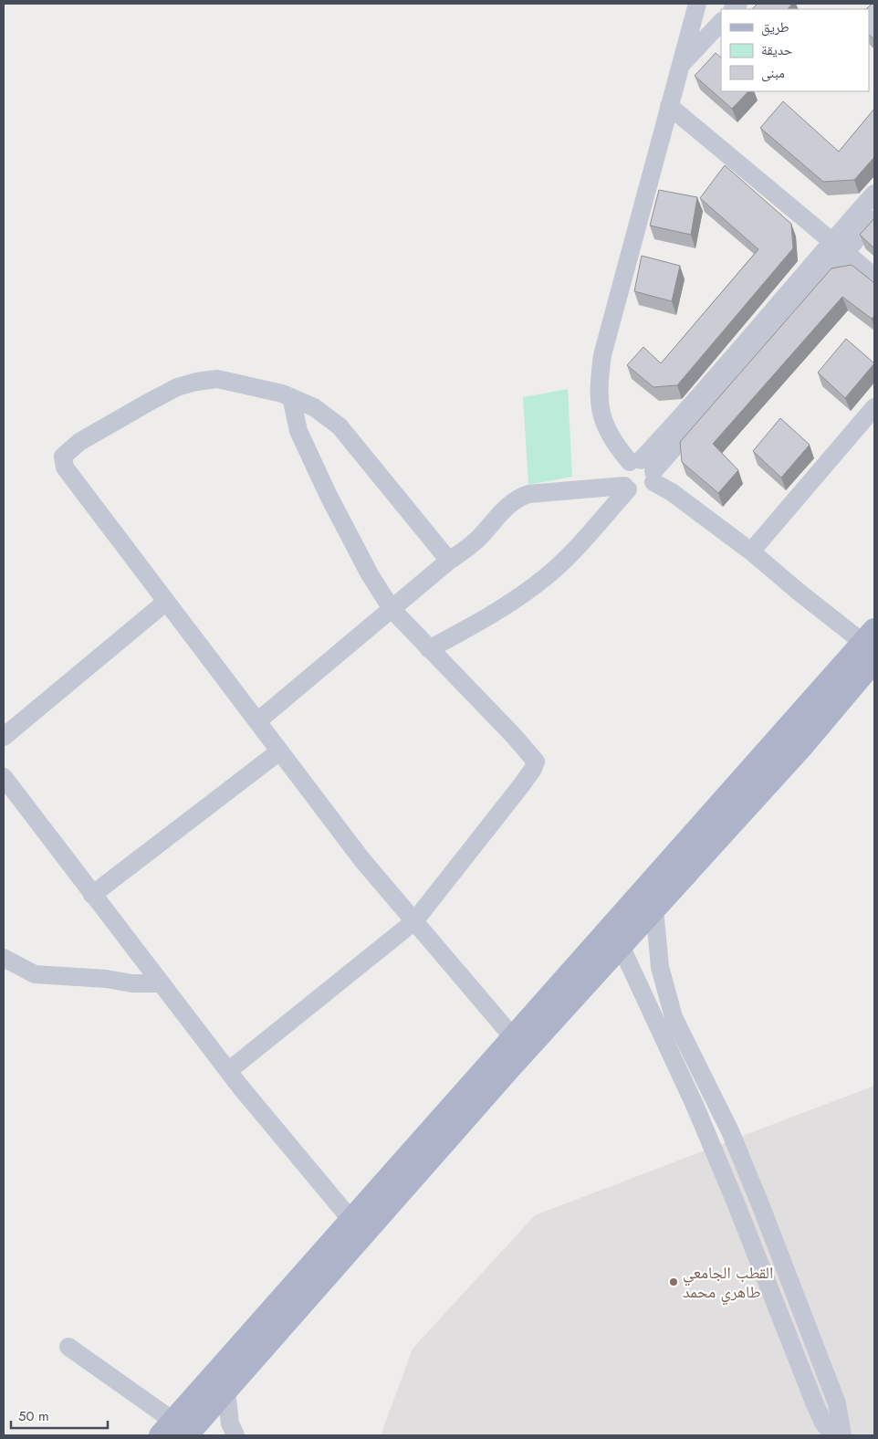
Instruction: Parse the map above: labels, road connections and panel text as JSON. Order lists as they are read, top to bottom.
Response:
{
  "places": ["القطب الجامعي طاهري محمد"],
  "legend": ["طريق", "حديقة", "مبنى"],
  "scale_bar": "50 m"
}
